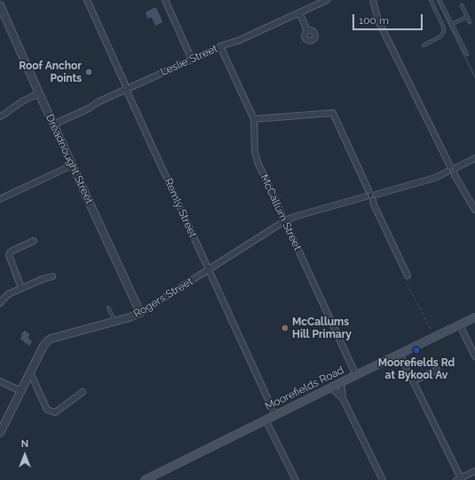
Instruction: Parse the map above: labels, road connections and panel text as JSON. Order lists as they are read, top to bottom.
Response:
{
  "streets": {
    "main road": ["Moorefields Road"],
    "street": [
      "Leslie Street",
      "Dreadnought Street",
      "Remly Street",
      "McCallum Street",
      "Rogers Street"
    ]
  },
  "crossings": [
    ["Leslie Street", "Dreadnought Street"],
    ["Leslie Street", "Remly Street"],
    ["Leslie Street", "McCallum Street"],
    ["Dreadnought Street", "Rogers Street"],
    ["Remly Street", "Rogers Street"],
    ["Remly Street", "Moorefields Road"],
    ["McCallum Street", "Rogers Street"],
    ["McCallum Street", "Moorefields Road"]
  ],
  "places": ["Roof Anchor Points", "McCallums Hill Primary", "Moorefields Rd at Bykool Av"],
  "scale_bar": "100 m",
  "north": "top"
}
